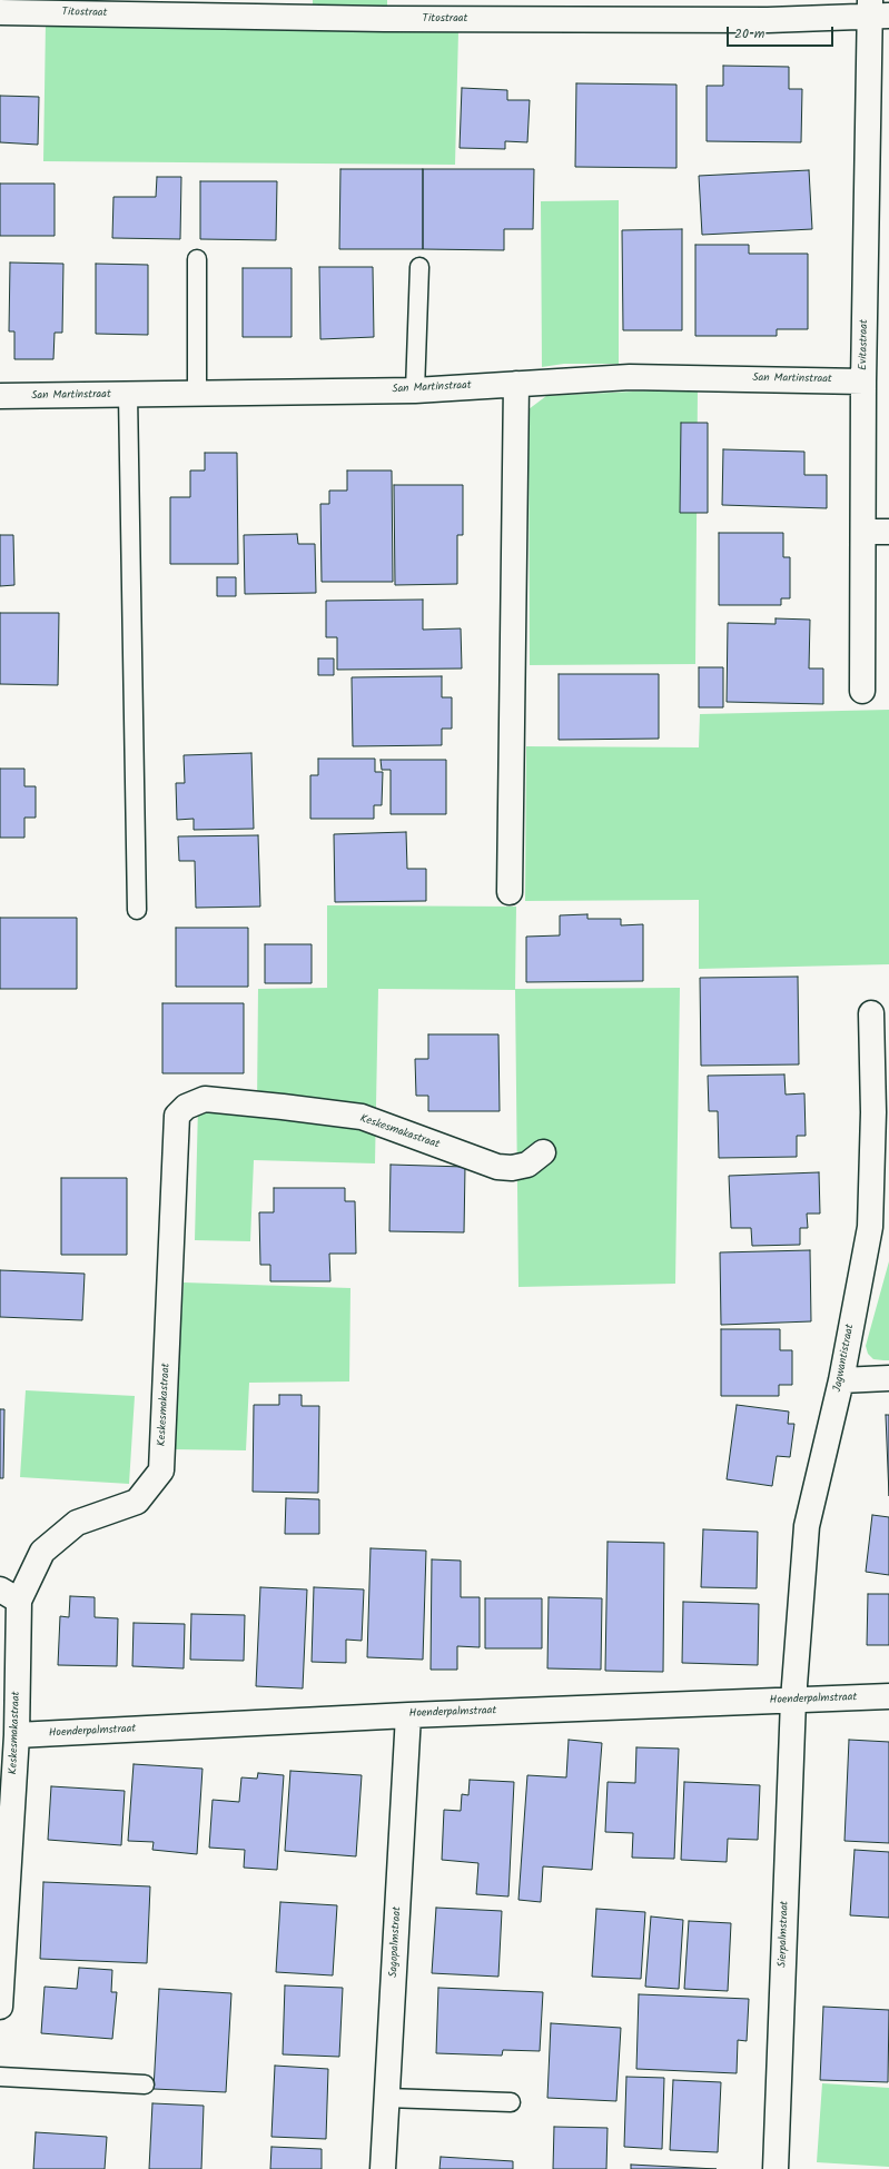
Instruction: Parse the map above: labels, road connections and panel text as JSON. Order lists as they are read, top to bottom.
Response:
{
  "streets": {
    "street": [
      "Titostraat",
      "Evitastraat",
      "San Martinstraat",
      "Keskesmakastraat",
      "Jagwantistraat",
      "Hoenderpalmstraat",
      "Sierpalmstraat",
      "Sagopalmstraat"
    ]
  },
  "crossings": [
    ["Titostraat", "Evitastraat"],
    ["Evitastraat", "San Martinstraat"],
    ["Keskesmakastraat", "Hoenderpalmstraat"],
    ["Jagwantistraat", "Hoenderpalmstraat"],
    ["Jagwantistraat", "Sierpalmstraat"],
    ["Hoenderpalmstraat", "Sierpalmstraat"],
    ["Hoenderpalmstraat", "Sagopalmstraat"]
  ],
  "scale_bar": "20 m"
}
